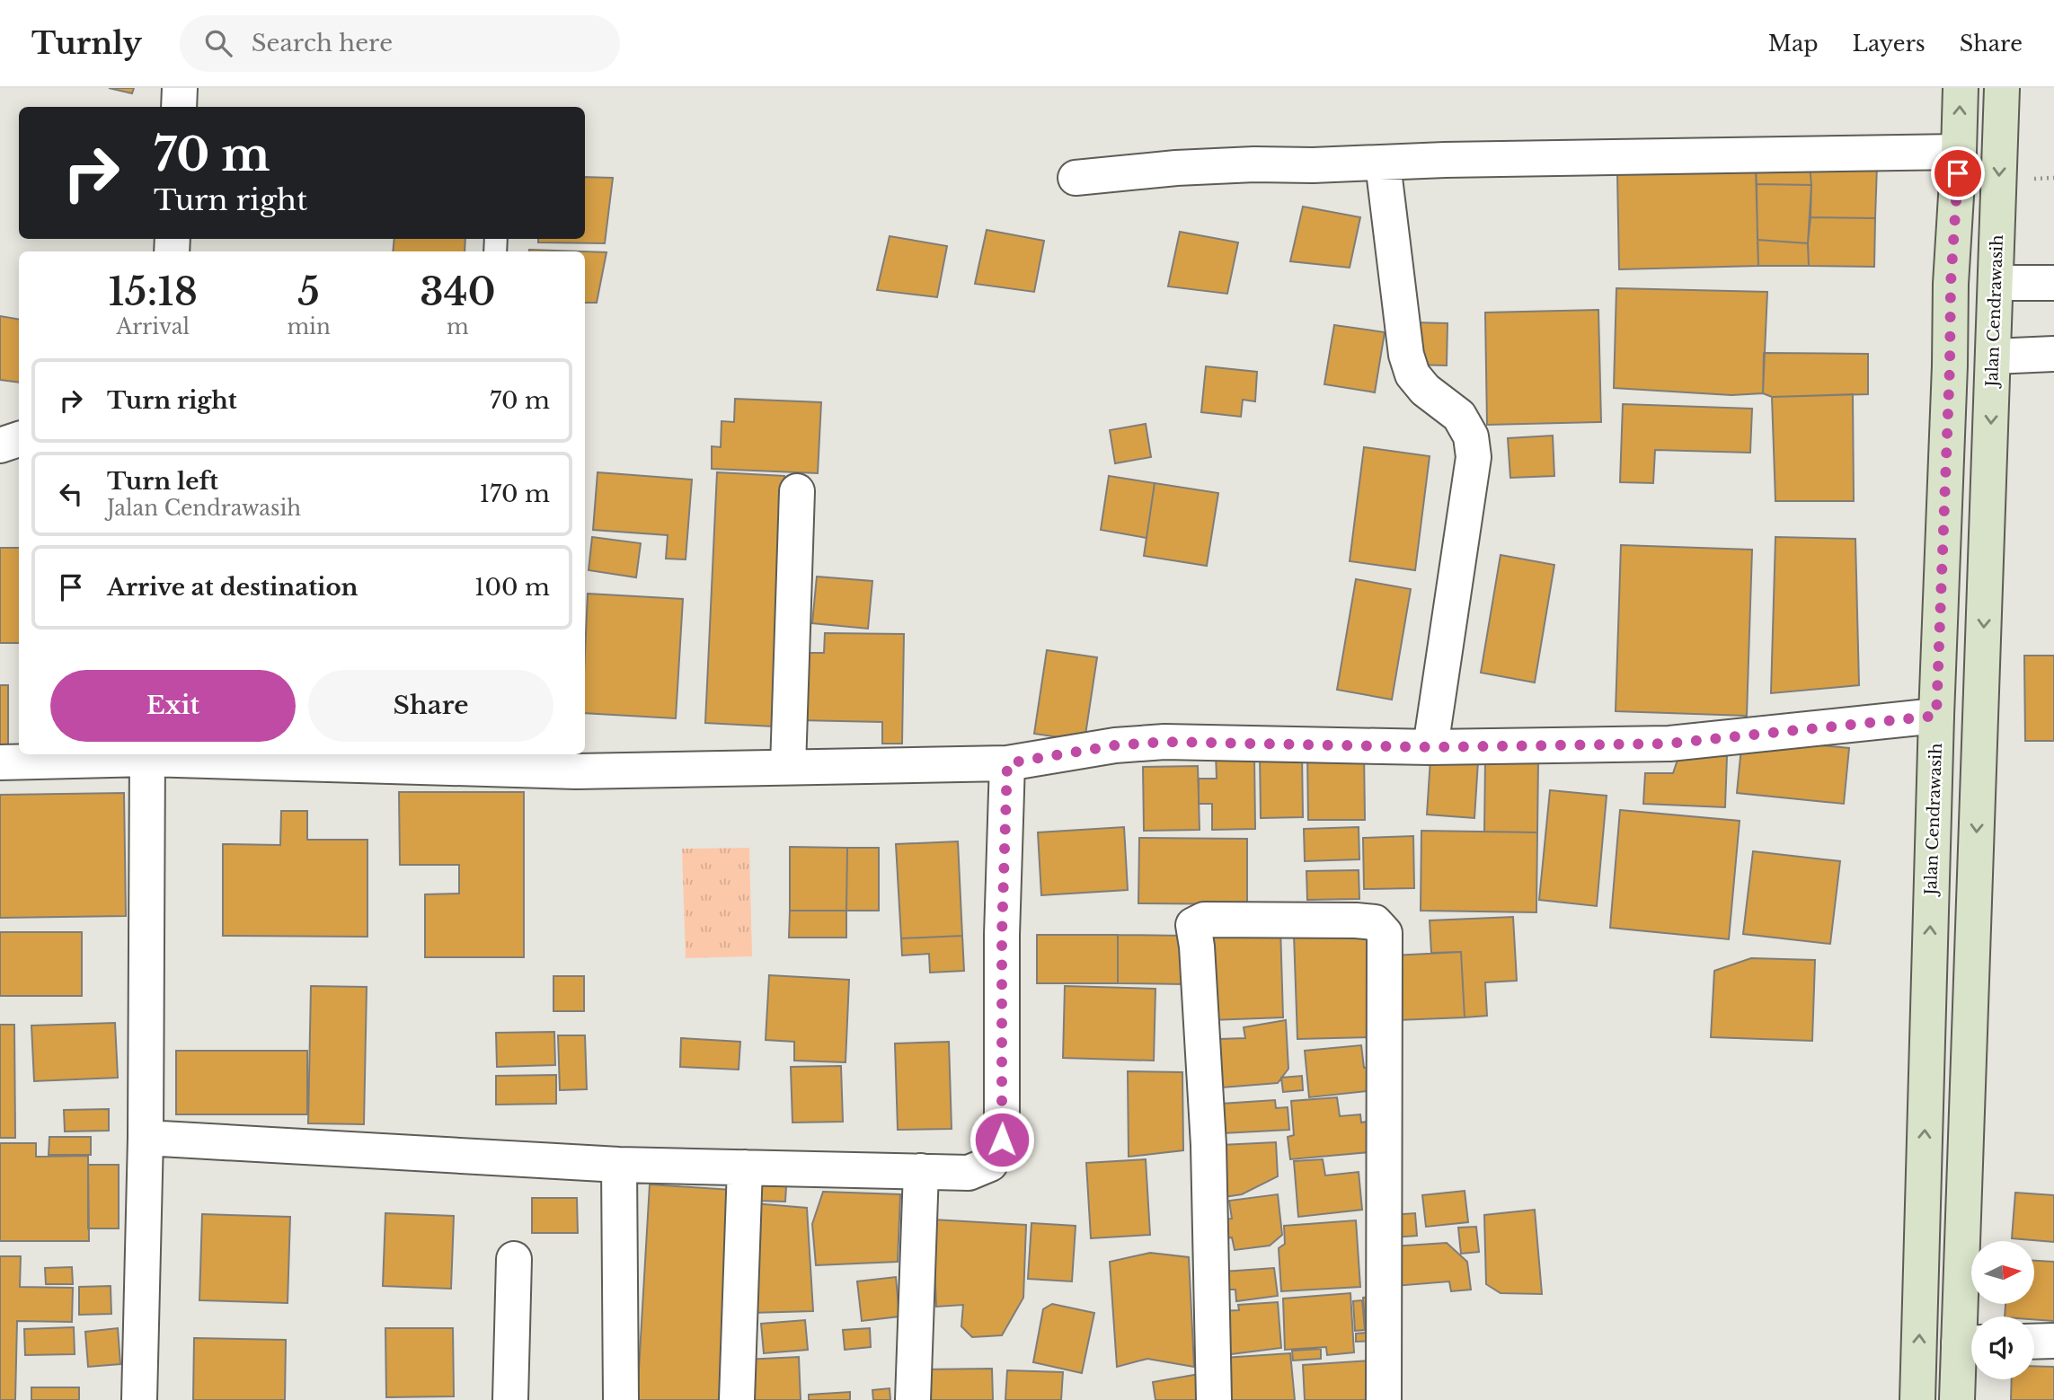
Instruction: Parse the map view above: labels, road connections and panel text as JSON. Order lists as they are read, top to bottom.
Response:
{
  "streets": {
    "main road": ["Jalan Cendrawasih"]
  },
  "north": "right",
  "page": {
    "header": "Turnly",
    "search": "Search here",
    "nav": ["Map", "Layers", "Share"],
    "turn": ["70 m", "Turn right"],
    "eta": [
      "15:18",
      "Arrival",
      "5",
      "min",
      "340",
      "m"
    ],
    "list": [
      {
        "name": "Turn right",
        "value": "70 m"
      },
      {
        "name": "Turn left",
        "note": "Jalan Cendrawasih",
        "value": "170 m"
      },
      {
        "name": "Arrive at destination",
        "value": "100 m"
      }
    ],
    "buttons": ["Exit", "Share"]
  }
}
